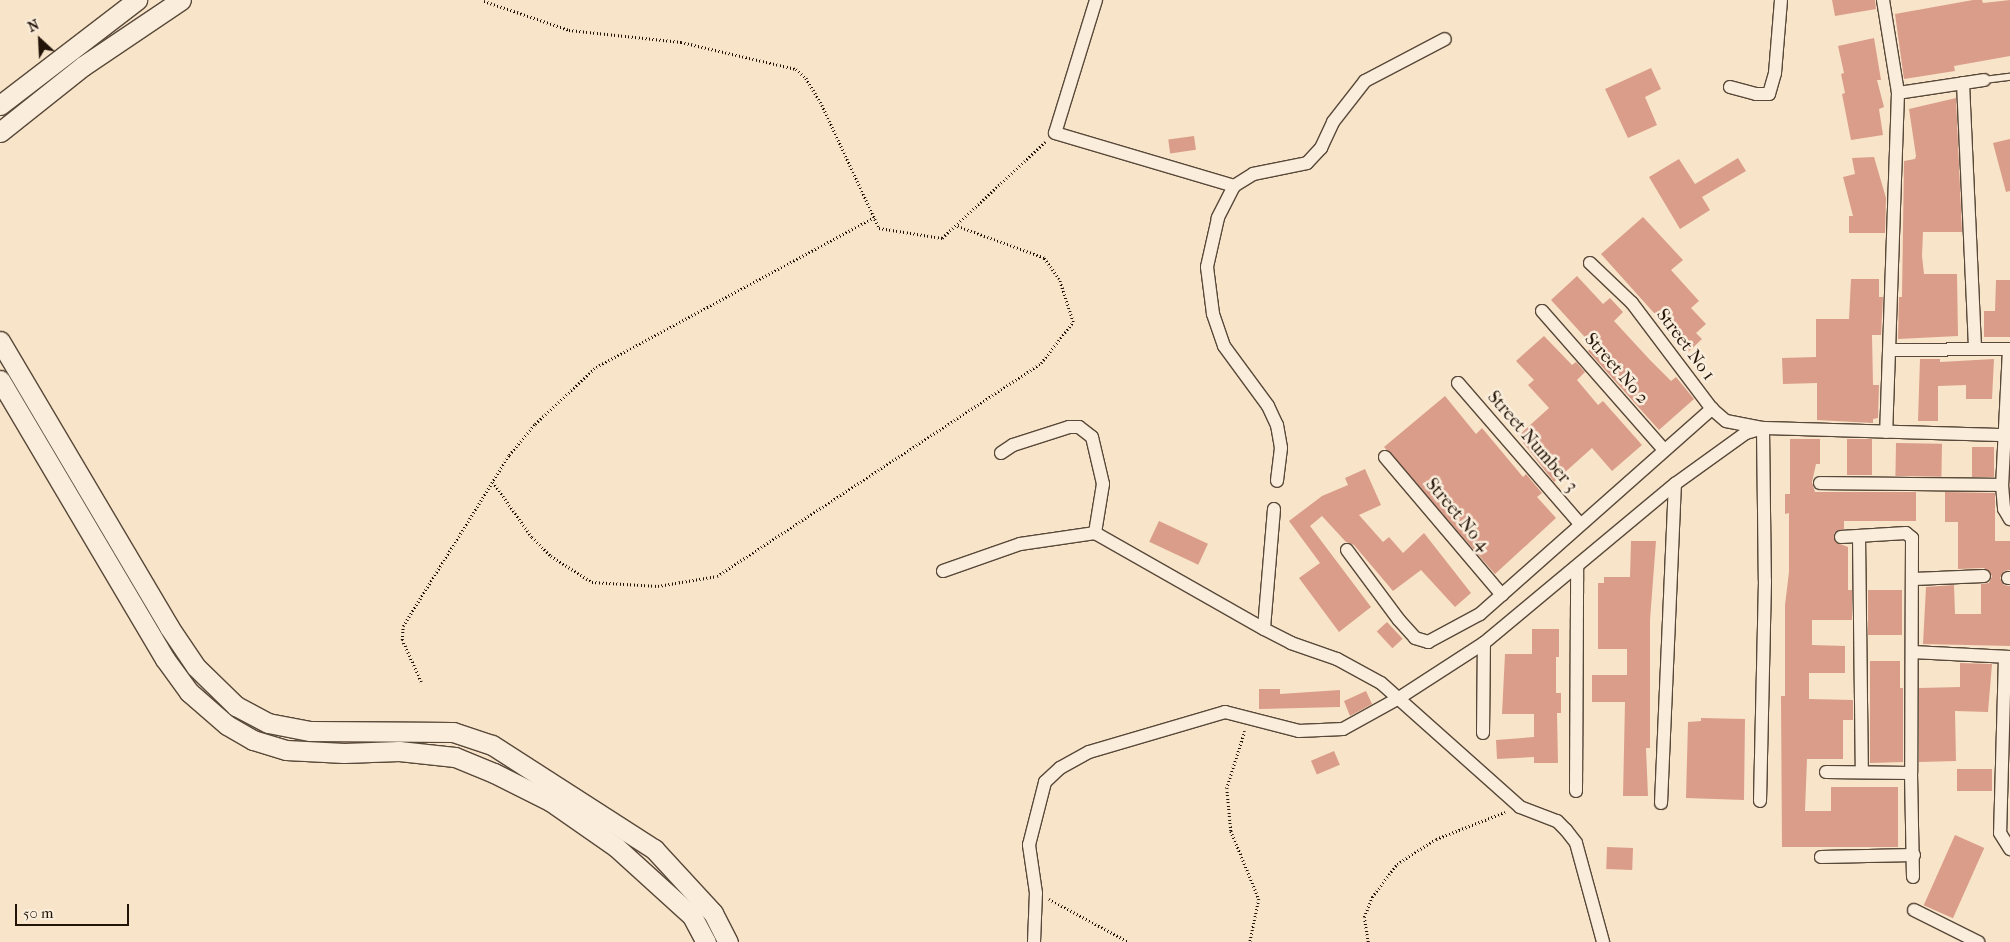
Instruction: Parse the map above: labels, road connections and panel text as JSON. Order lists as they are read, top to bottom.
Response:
{
  "streets": {
    "street": [
      "Street No 1",
      "Street No 2",
      "Street Number 3",
      "Street No 4"
    ]
  },
  "scale_bar": "50 m",
  "north": "top left"
}
